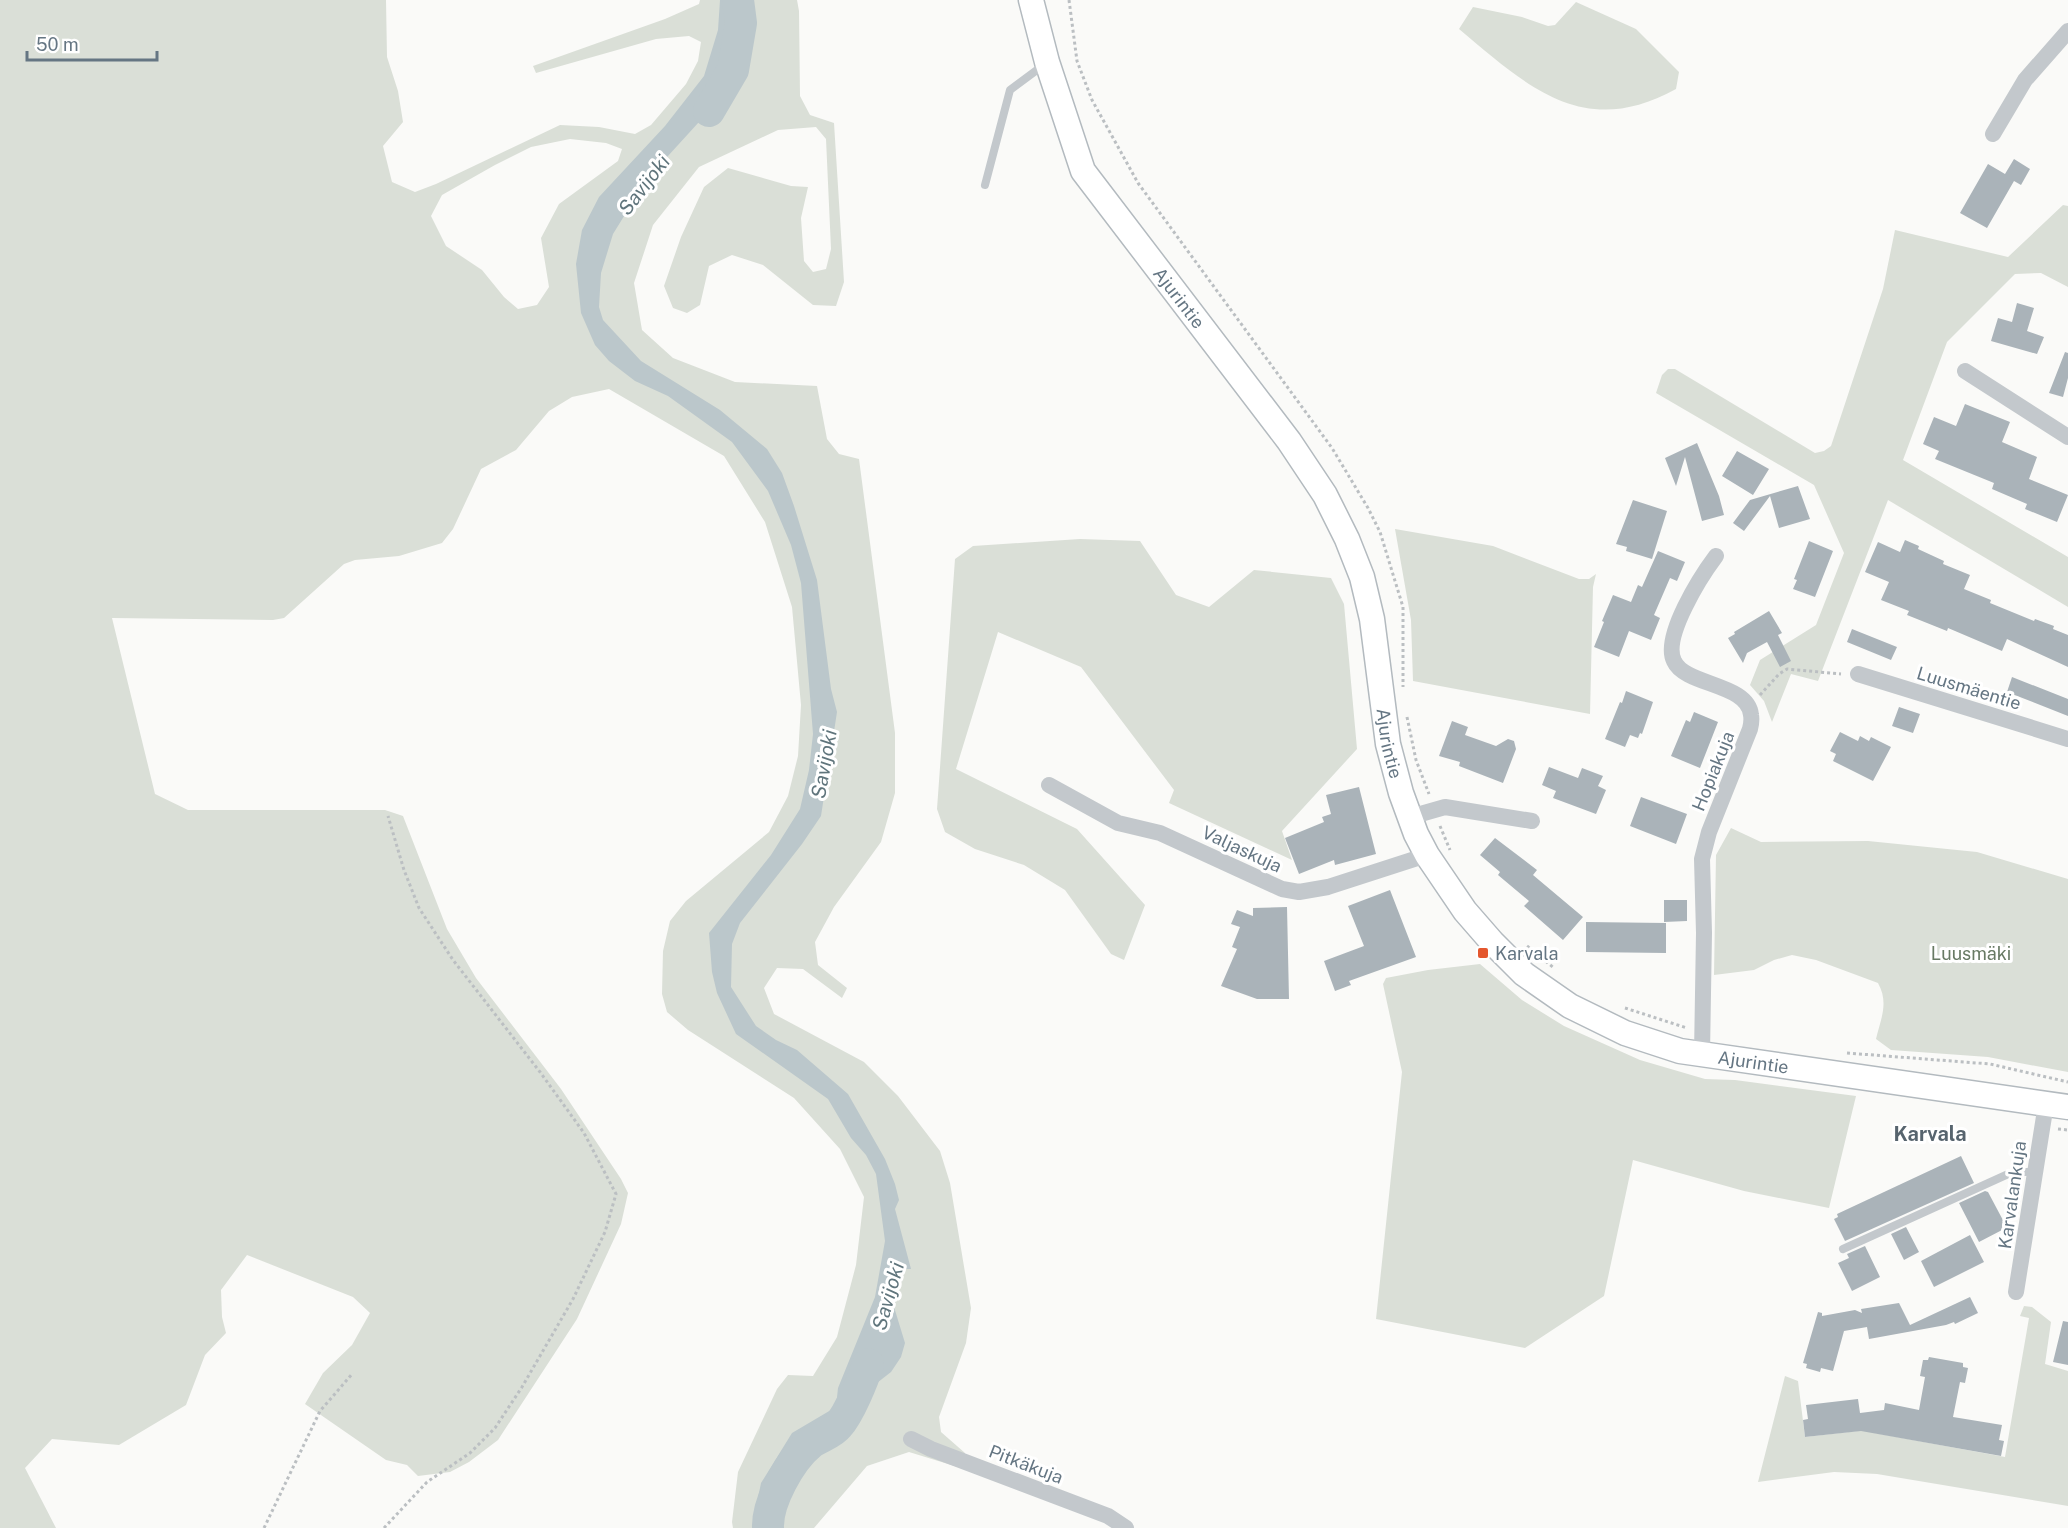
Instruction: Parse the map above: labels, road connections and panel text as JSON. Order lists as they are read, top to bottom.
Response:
{
  "streets": {
    "street": [
      "Ajurintie",
      "Luusmäentie",
      "Hopiakuja",
      "Valjaskuja",
      "Karvalankuja",
      "Pitkäkuja"
    ]
  },
  "crossings": [
    ["Ajurintie", "Hopiakuja"],
    ["Ajurintie", "Valjaskuja"],
    ["Ajurintie", "Karvalankuja"]
  ],
  "districts": ["Karvala"],
  "water": ["Savijoki"],
  "parks": ["Luusmäki"],
  "places": {
    "transit": ["Karvala"]
  },
  "scale_bar": "50 m"
}
